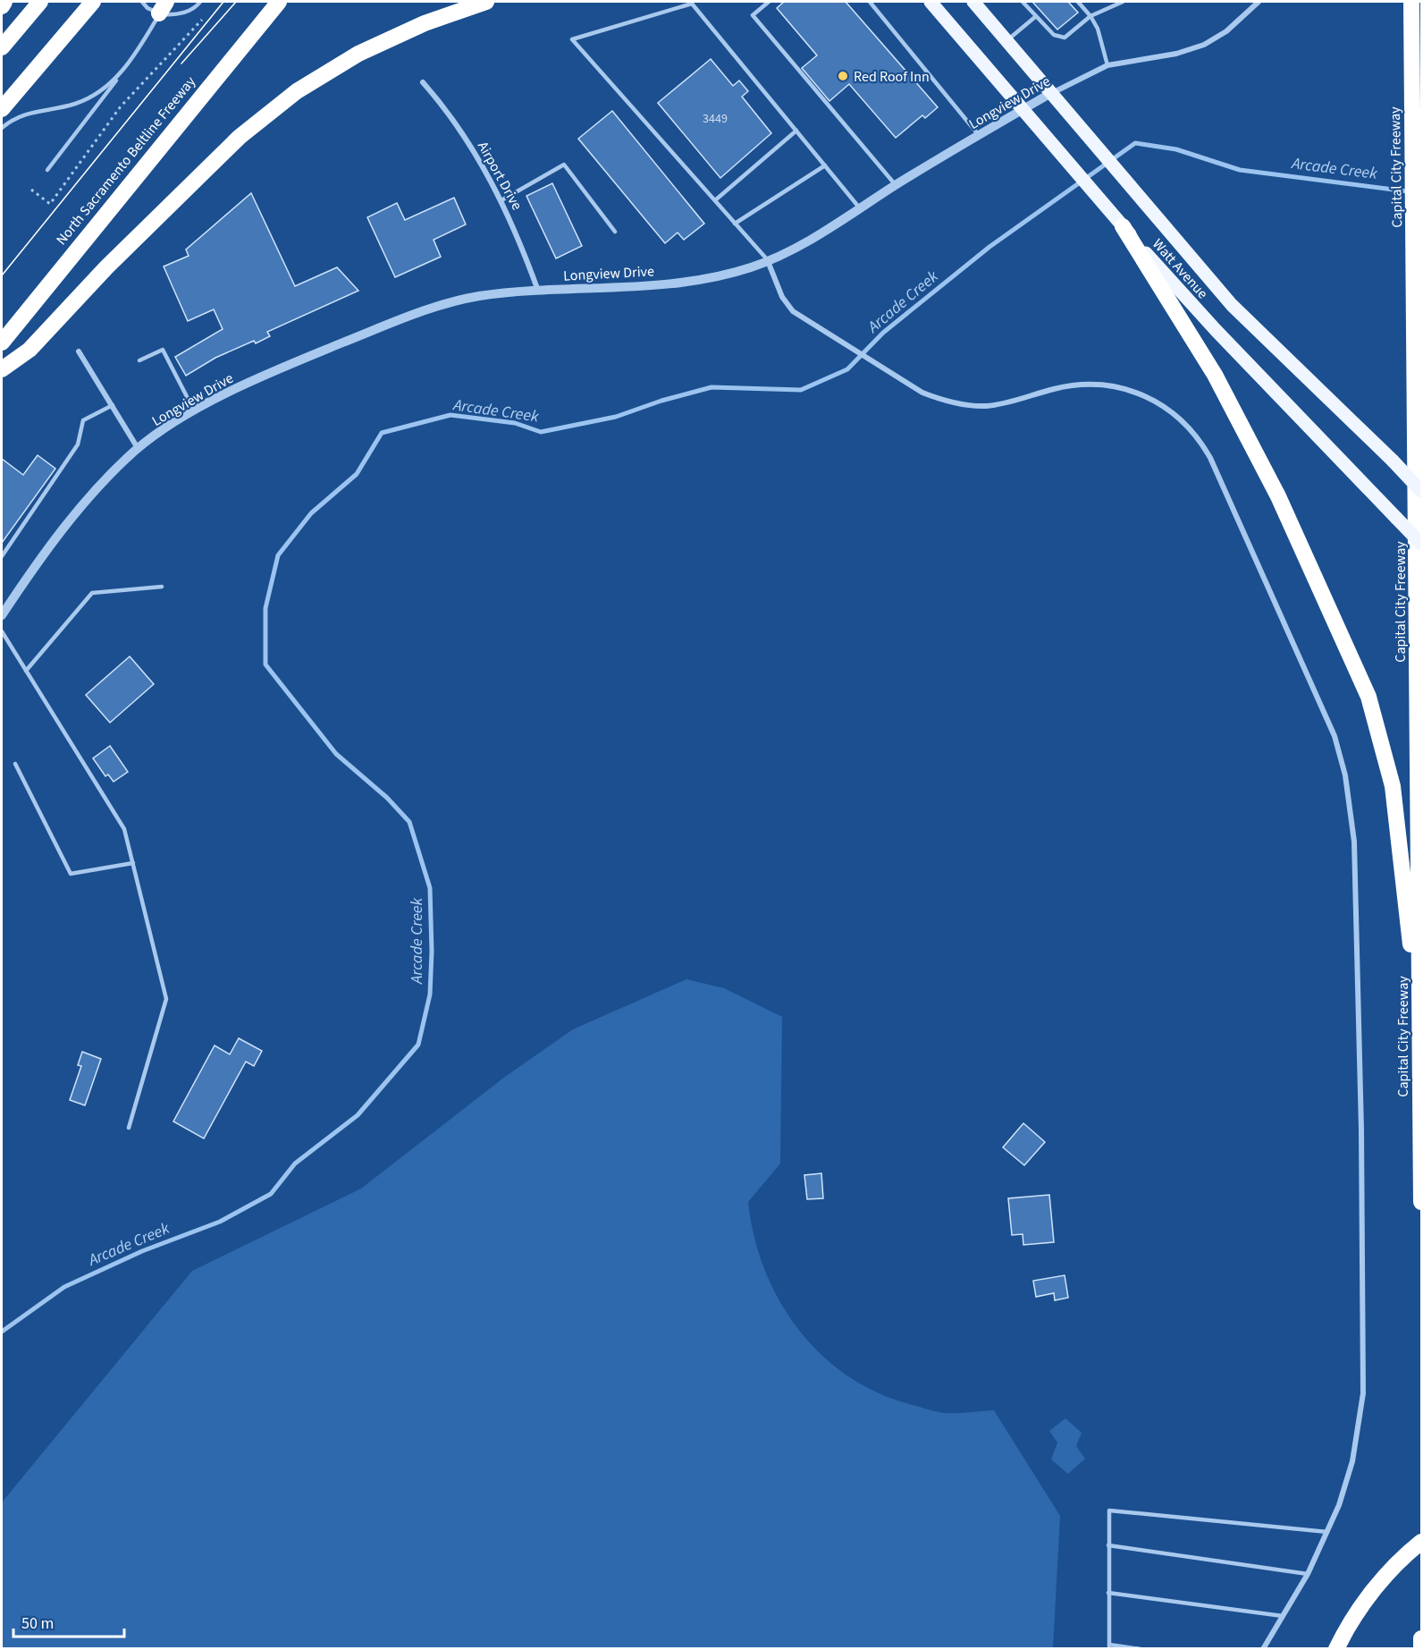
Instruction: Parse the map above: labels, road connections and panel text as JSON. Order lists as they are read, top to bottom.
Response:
{
  "streets": {
    "highway": ["North Sacramento Beltline Freeway", "Capital City Freeway"],
    "main road": ["Watt Avenue"],
    "street": ["Longview Drive", "Airport Drive"]
  },
  "crossings": [
    ["Longview Drive", "Airport Drive"],
    ["Longview Drive", "Watt Avenue"]
  ],
  "water": ["Arcade Creek"],
  "places": ["Red Roof Inn"],
  "house_numbers": ["3449"],
  "scale_bar": "50 m"
}
